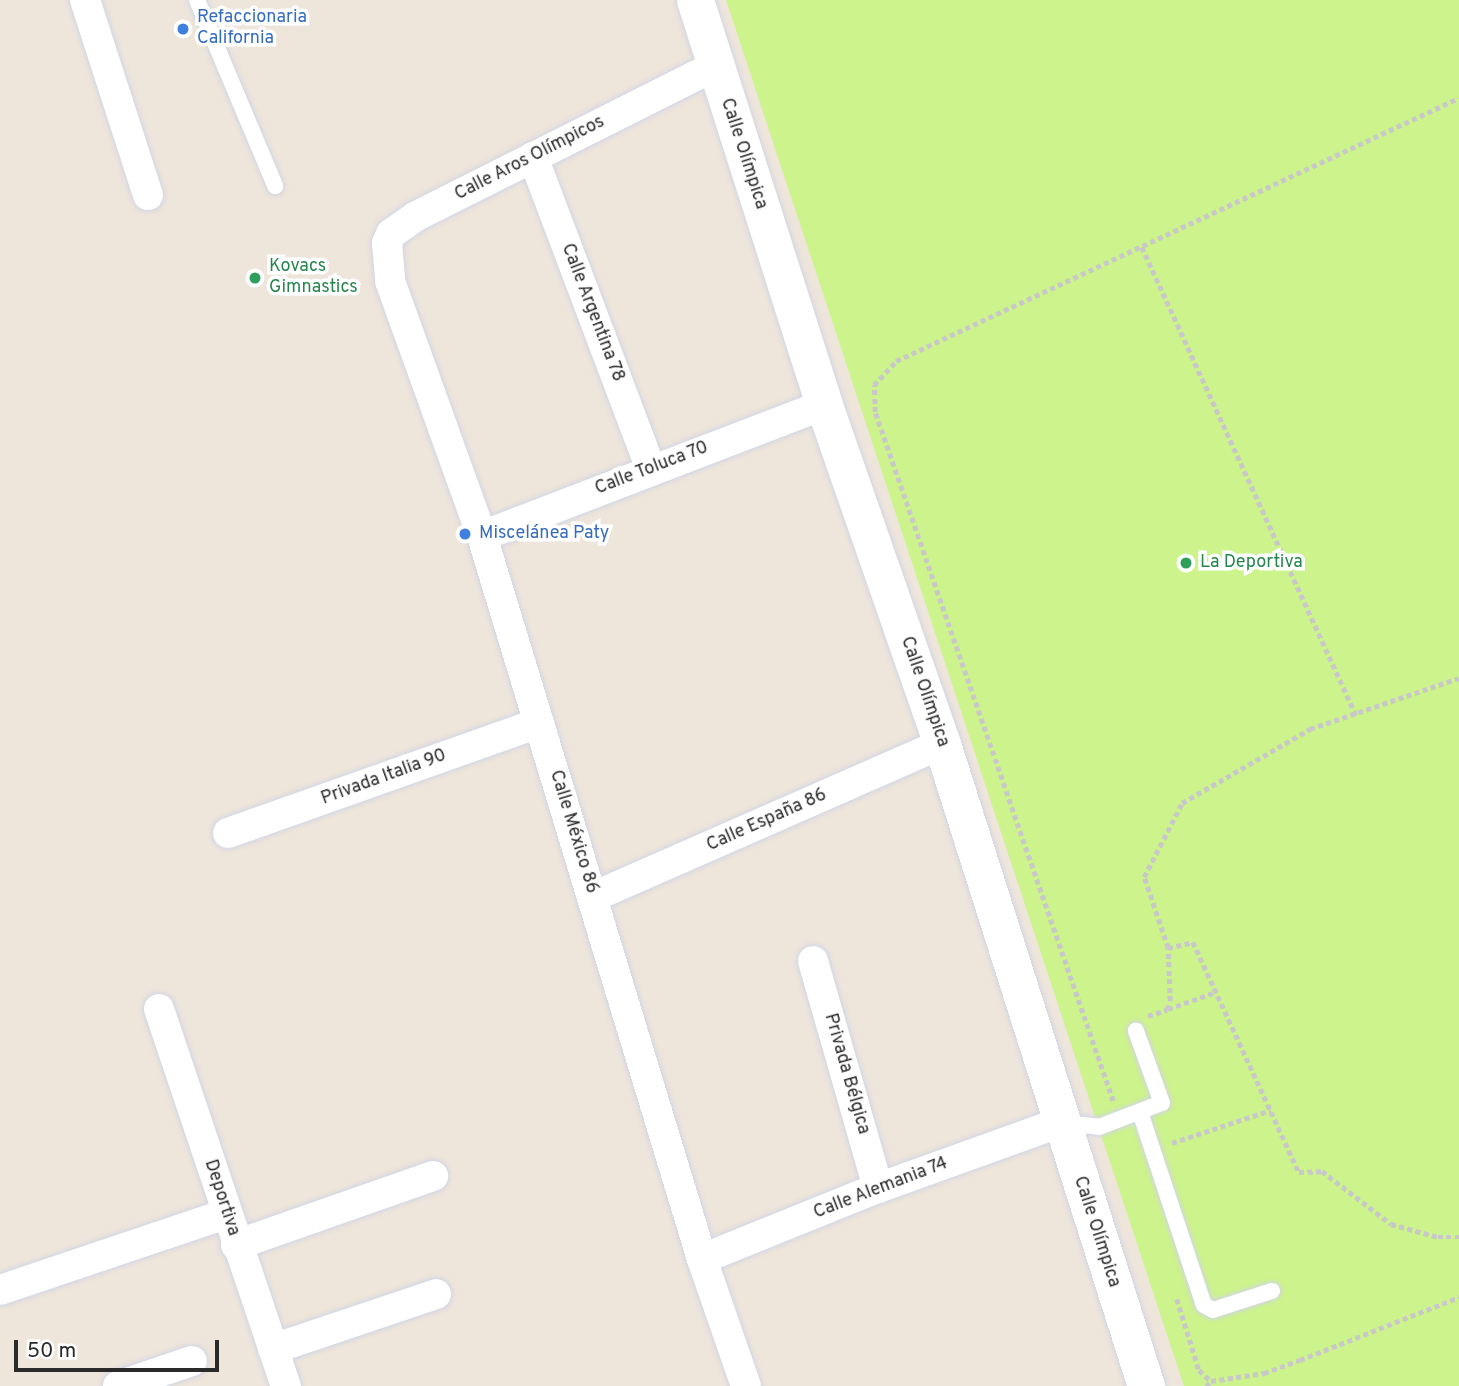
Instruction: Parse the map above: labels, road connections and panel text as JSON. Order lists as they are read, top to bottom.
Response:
{
  "streets": {
    "street": [
      "Calle Olímpica",
      "Calle Aros Olímpicos",
      "Calle Argentina 78",
      "Calle Toluca 70",
      "Privada Italia 90",
      "Calle España 86",
      "Calle México 86",
      "Privada Bélgica",
      "Calle Alemania 74",
      "Deportiva"
    ]
  },
  "crossings": [
    ["Calle Olímpica", "Calle Aros Olímpicos"],
    ["Calle Olímpica", "Calle Toluca 70"],
    ["Calle Olímpica", "Calle España 86"],
    ["Calle Olímpica", "Calle Alemania 74"],
    ["Calle Aros Olímpicos", "Calle Argentina 78"],
    ["Calle Aros Olímpicos", "Calle México 86"],
    ["Calle Argentina 78", "Calle Toluca 70"],
    ["Calle Toluca 70", "Calle México 86"],
    ["Privada Italia 90", "Calle México 86"],
    ["Calle España 86", "Calle México 86"],
    ["Calle México 86", "Calle Alemania 74"],
    ["Privada Bélgica", "Calle Alemania 74"]
  ],
  "places": [
    "Refaccionaria California",
    "Kovacs Gimnastics",
    "Miscelánea Paty",
    "La Deportiva"
  ],
  "scale_bar": "50 m"
}
